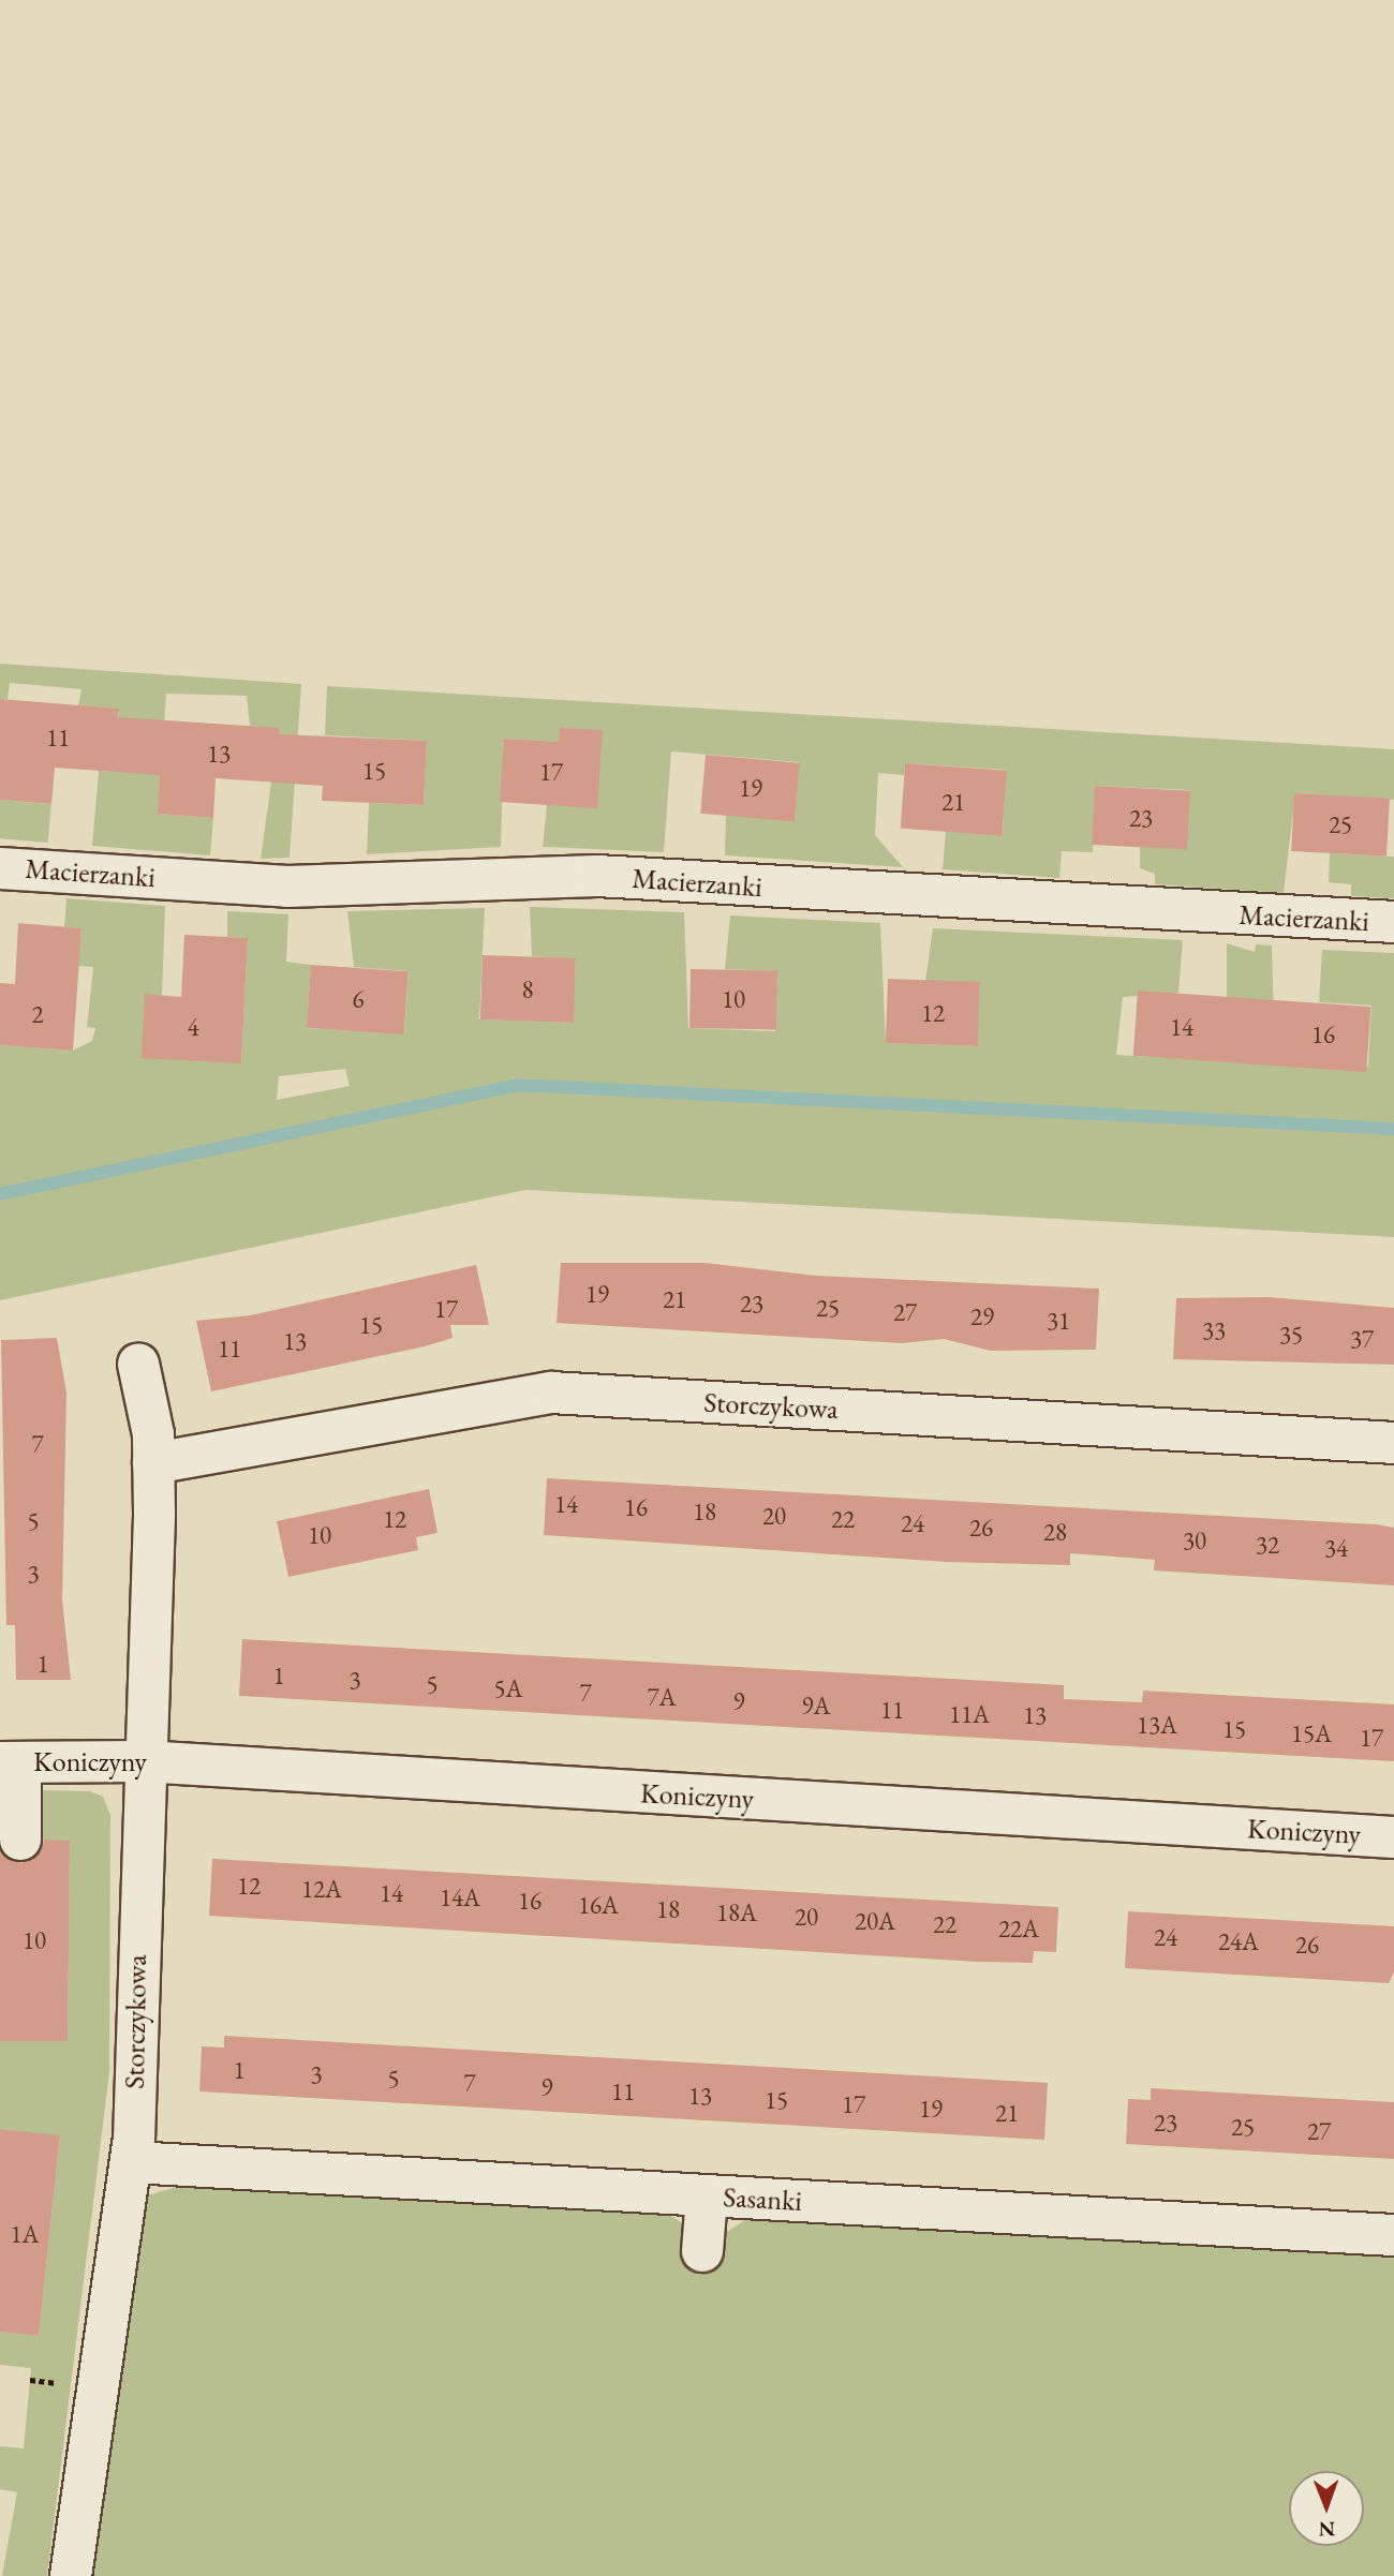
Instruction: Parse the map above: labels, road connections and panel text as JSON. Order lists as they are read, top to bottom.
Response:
{
  "streets": {
    "street": [
      "Macierzanki",
      "Storczykowa",
      "Koniczyny",
      "Sasanki"
    ]
  },
  "crossings": [
    ["Storczykowa", "Koniczyny"],
    ["Storczykowa", "Sasanki"]
  ],
  "house_numbers": [
    "11",
    "13",
    "15",
    "17",
    "19",
    "21",
    "23",
    "25",
    "8",
    "6",
    "10",
    "12",
    "2",
    "4",
    "14",
    "16",
    "19",
    "21",
    "23",
    "25",
    "17",
    "27",
    "29",
    "31",
    "15",
    "33",
    "35",
    "37",
    "13",
    "11",
    "7",
    "14",
    "16",
    "18",
    "20",
    "12",
    "22",
    "5",
    "24",
    "26",
    "28",
    "10",
    "30",
    "32",
    "34",
    "3",
    "1",
    "1",
    "3",
    "5",
    "5A",
    "7",
    "7A",
    "9",
    "9A",
    "11",
    "11A",
    "13",
    "13A",
    "15",
    "15A",
    "17",
    "12",
    "12A",
    "14",
    "14A",
    "16",
    "16A",
    "18",
    "18A",
    "20",
    "20A",
    "22",
    "22A",
    "24",
    "10",
    "24A",
    "26",
    "1",
    "3",
    "5",
    "7",
    "9",
    "11",
    "13",
    "15",
    "17",
    "19",
    "21",
    "23",
    "25",
    "27",
    "1A"
  ],
  "north": "bottom"
}
